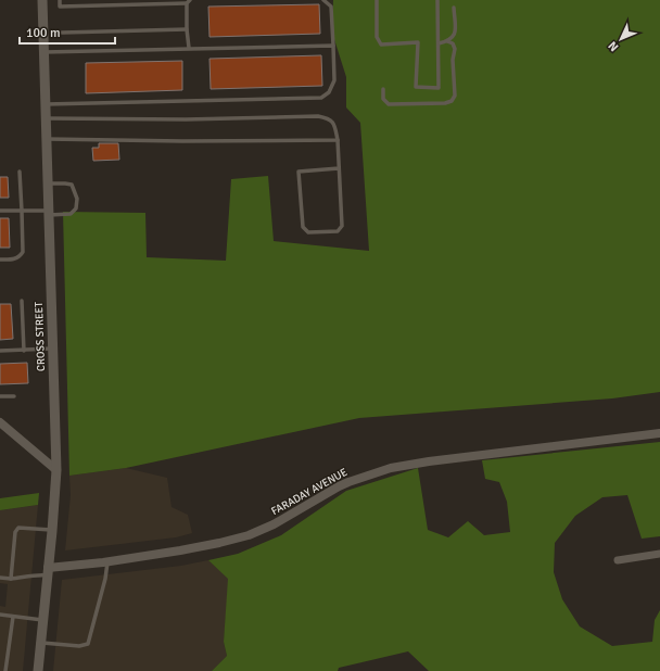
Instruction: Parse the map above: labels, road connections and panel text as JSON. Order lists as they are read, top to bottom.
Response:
{
  "streets": {
    "main road": ["CROSS STREET"],
    "street": ["FARADAY AVENUE"]
  },
  "crossings": [
    ["CROSS STREET", "FARADAY AVENUE"]
  ],
  "scale_bar": "100 m",
  "north": "bottom left"
}
